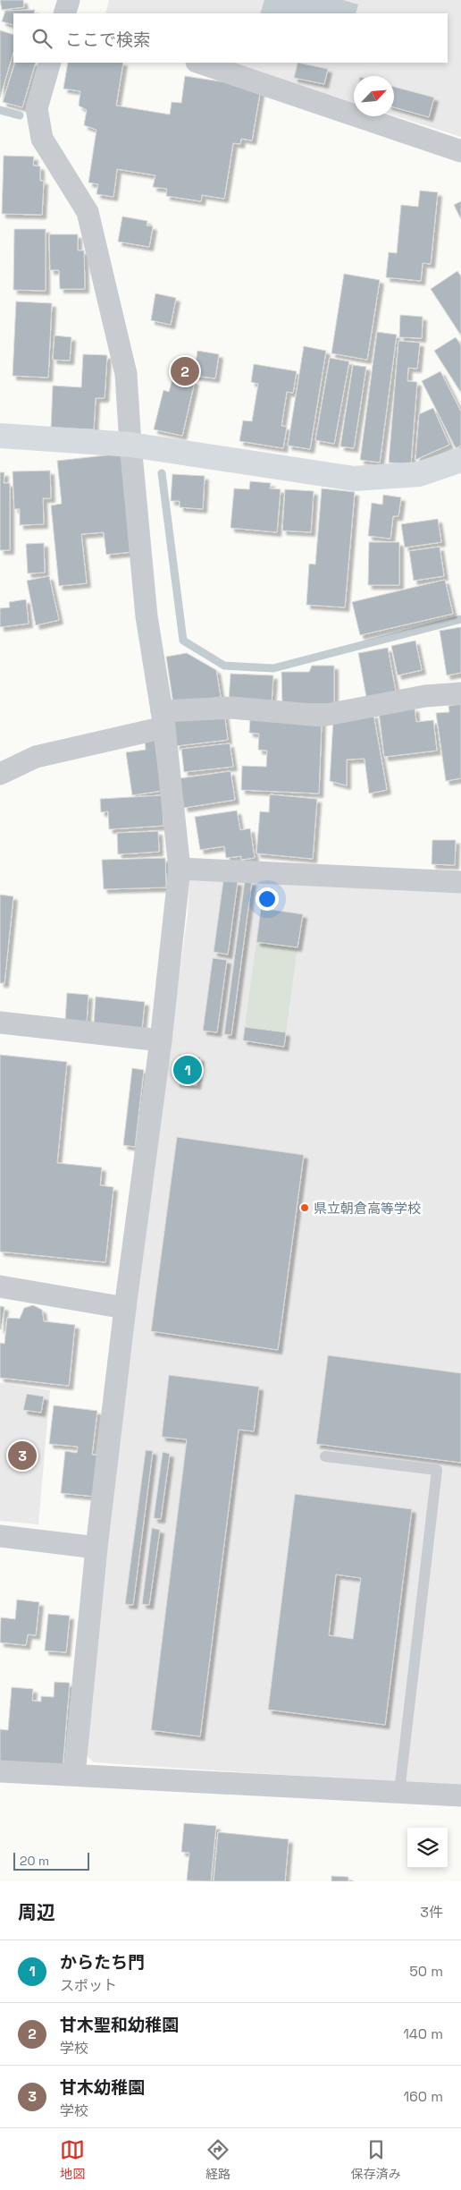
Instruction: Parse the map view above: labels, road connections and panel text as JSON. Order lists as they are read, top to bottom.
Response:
{
  "places": ["県立朝倉高等学校"],
  "scale_bar": "20 m",
  "north": "top right",
  "page": {
    "search": "ここで検索",
    "pins": ["2", "1", "3"],
    "scale": "20 m",
    "heading": ["周辺", "3件"],
    "list": [
      {
        "mark": "1",
        "name": "からたち門",
        "note": "スポット",
        "value": "50 m"
      },
      {
        "mark": "2",
        "name": "甘木聖和幼稚園",
        "note": "学校",
        "value": "140 m"
      },
      {
        "mark": "3",
        "name": "甘木幼稚園",
        "note": "学校",
        "value": "160 m"
      }
    ],
    "nav": ["地図", "経路", "保存済み"]
  }
}
